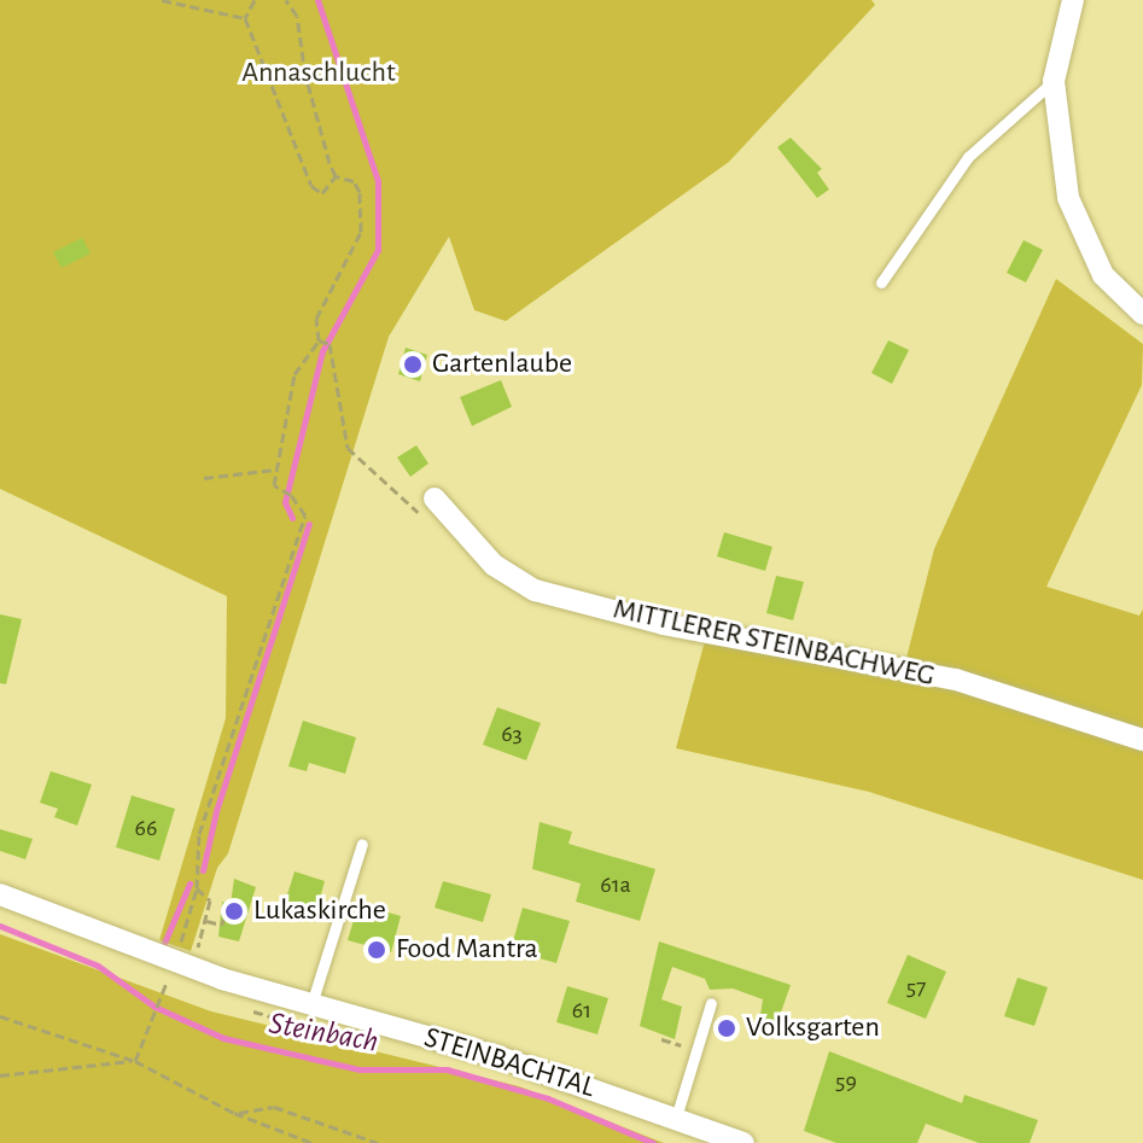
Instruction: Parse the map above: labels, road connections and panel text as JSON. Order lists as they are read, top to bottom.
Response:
{
  "streets": {
    "street": ["MITTLERER STEINBACHWEG", "STEINBACHTAL"]
  },
  "water": ["Steinbach"],
  "parks": ["Annaschlucht"],
  "places": [
    "Gartenlaube",
    "Lukaskirche",
    "Food Mantra",
    "Volksgarten"
  ],
  "house_numbers": [
    "63",
    "66",
    "61a",
    "57",
    "61",
    "59"
  ]
}
